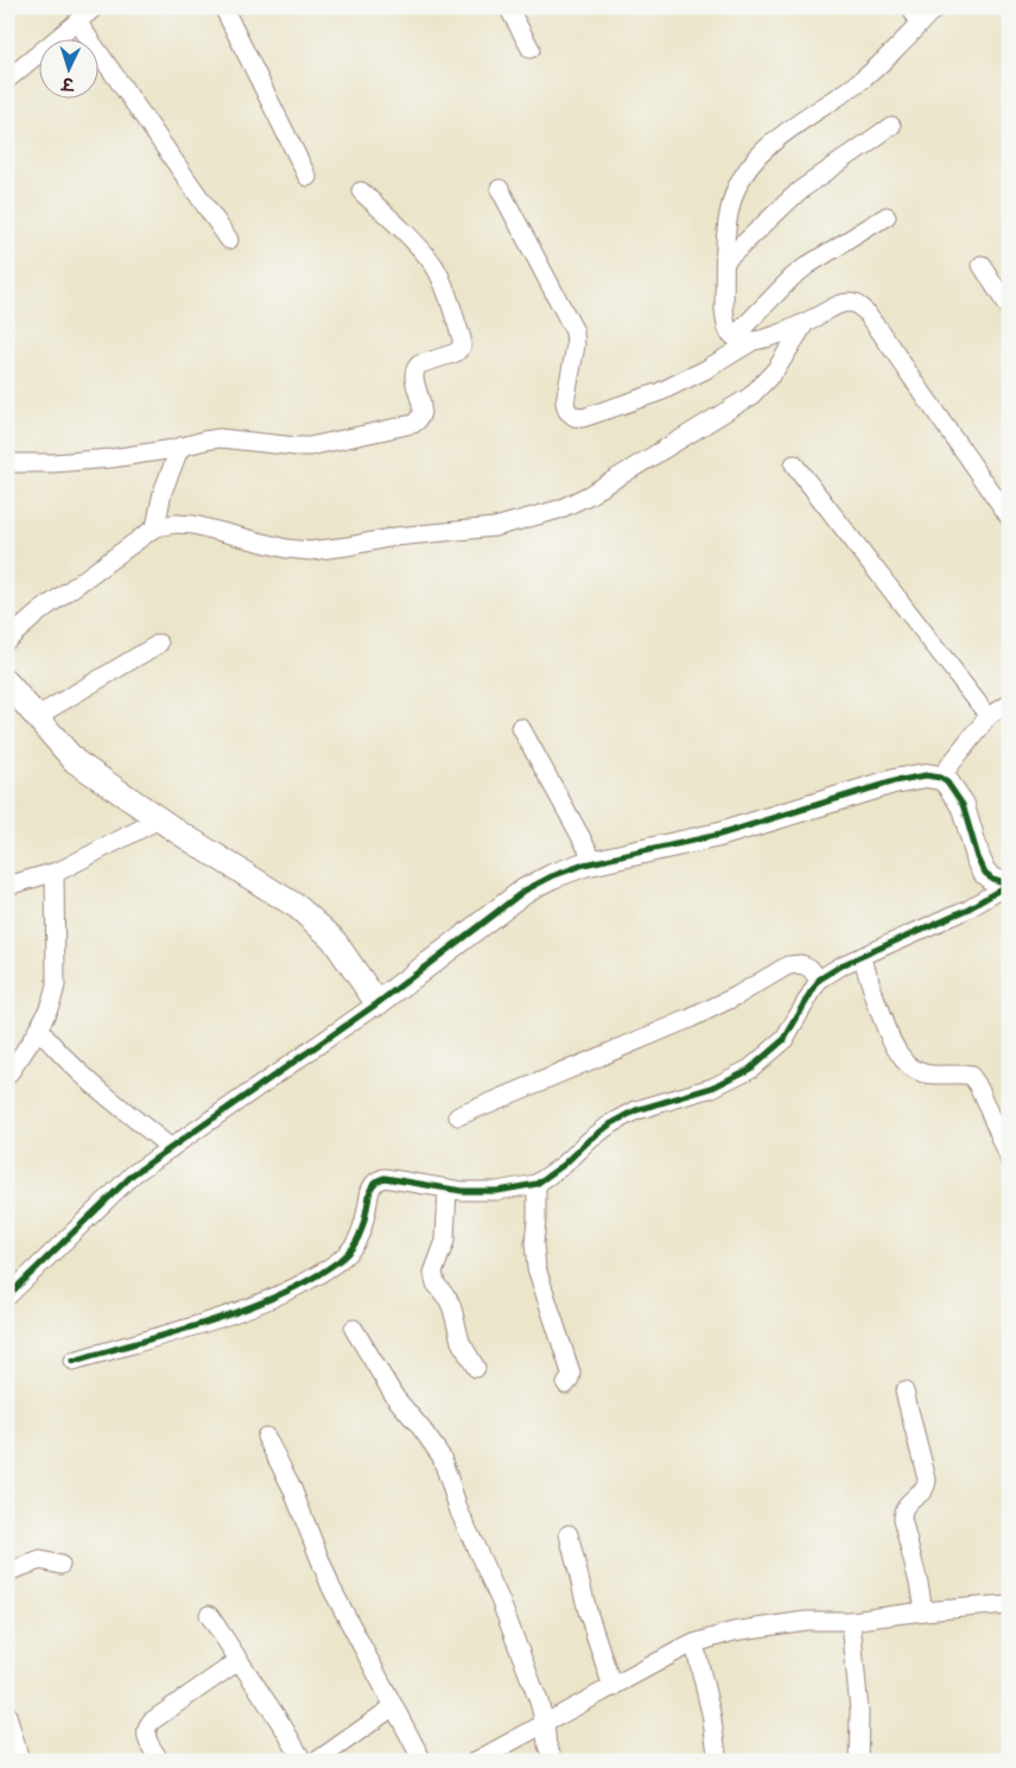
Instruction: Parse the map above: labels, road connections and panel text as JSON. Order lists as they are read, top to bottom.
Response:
{
  "north": "bottom"
}
